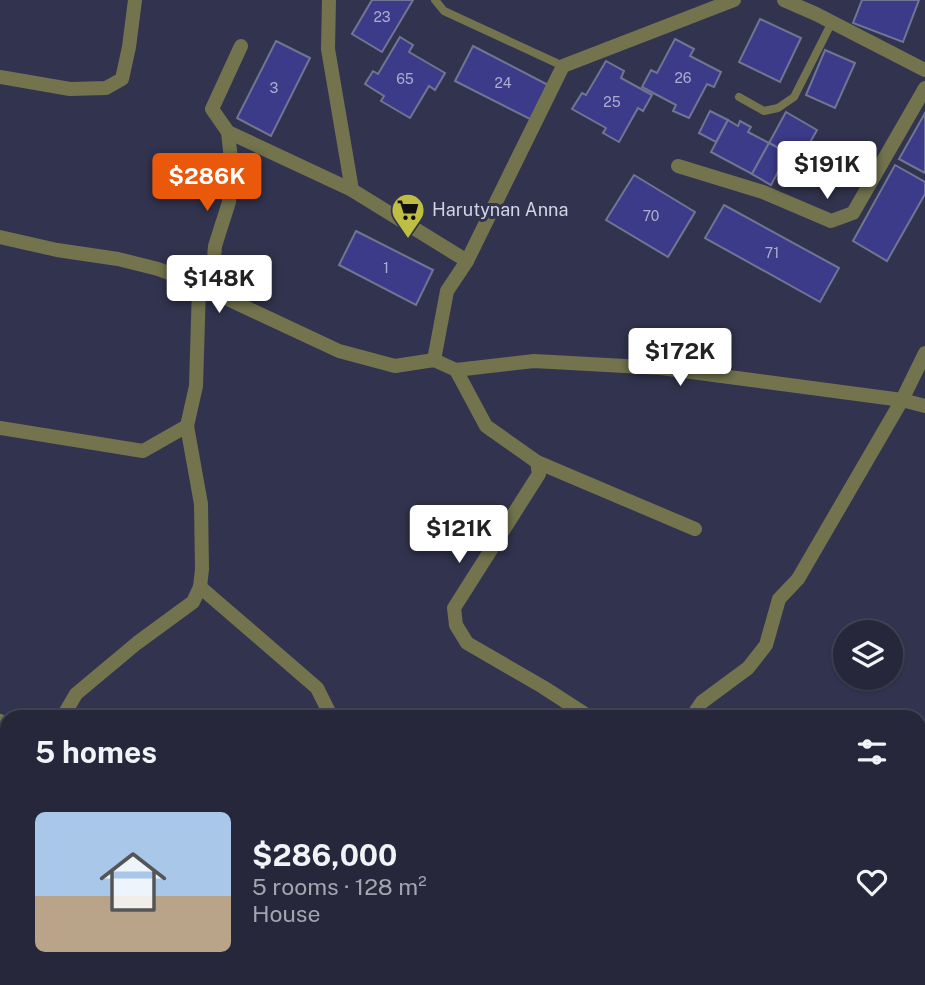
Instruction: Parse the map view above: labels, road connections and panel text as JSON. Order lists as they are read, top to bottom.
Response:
{
  "places": {
    "supermarket": ["Harutynan Anna"]
  },
  "house_numbers": [
    "23",
    "26",
    "65",
    "24",
    "3",
    "25",
    "70",
    "71",
    "1"
  ],
  "page": {
    "price": [
      "$191K",
      "$286K",
      "$148K",
      "$172K",
      "$121K"
    ],
    "heading": "5 homes",
    "list": [
      {
        "name": "$286,000",
        "note": "5 rooms · 128 m² · House"
      }
    ]
  }
}
